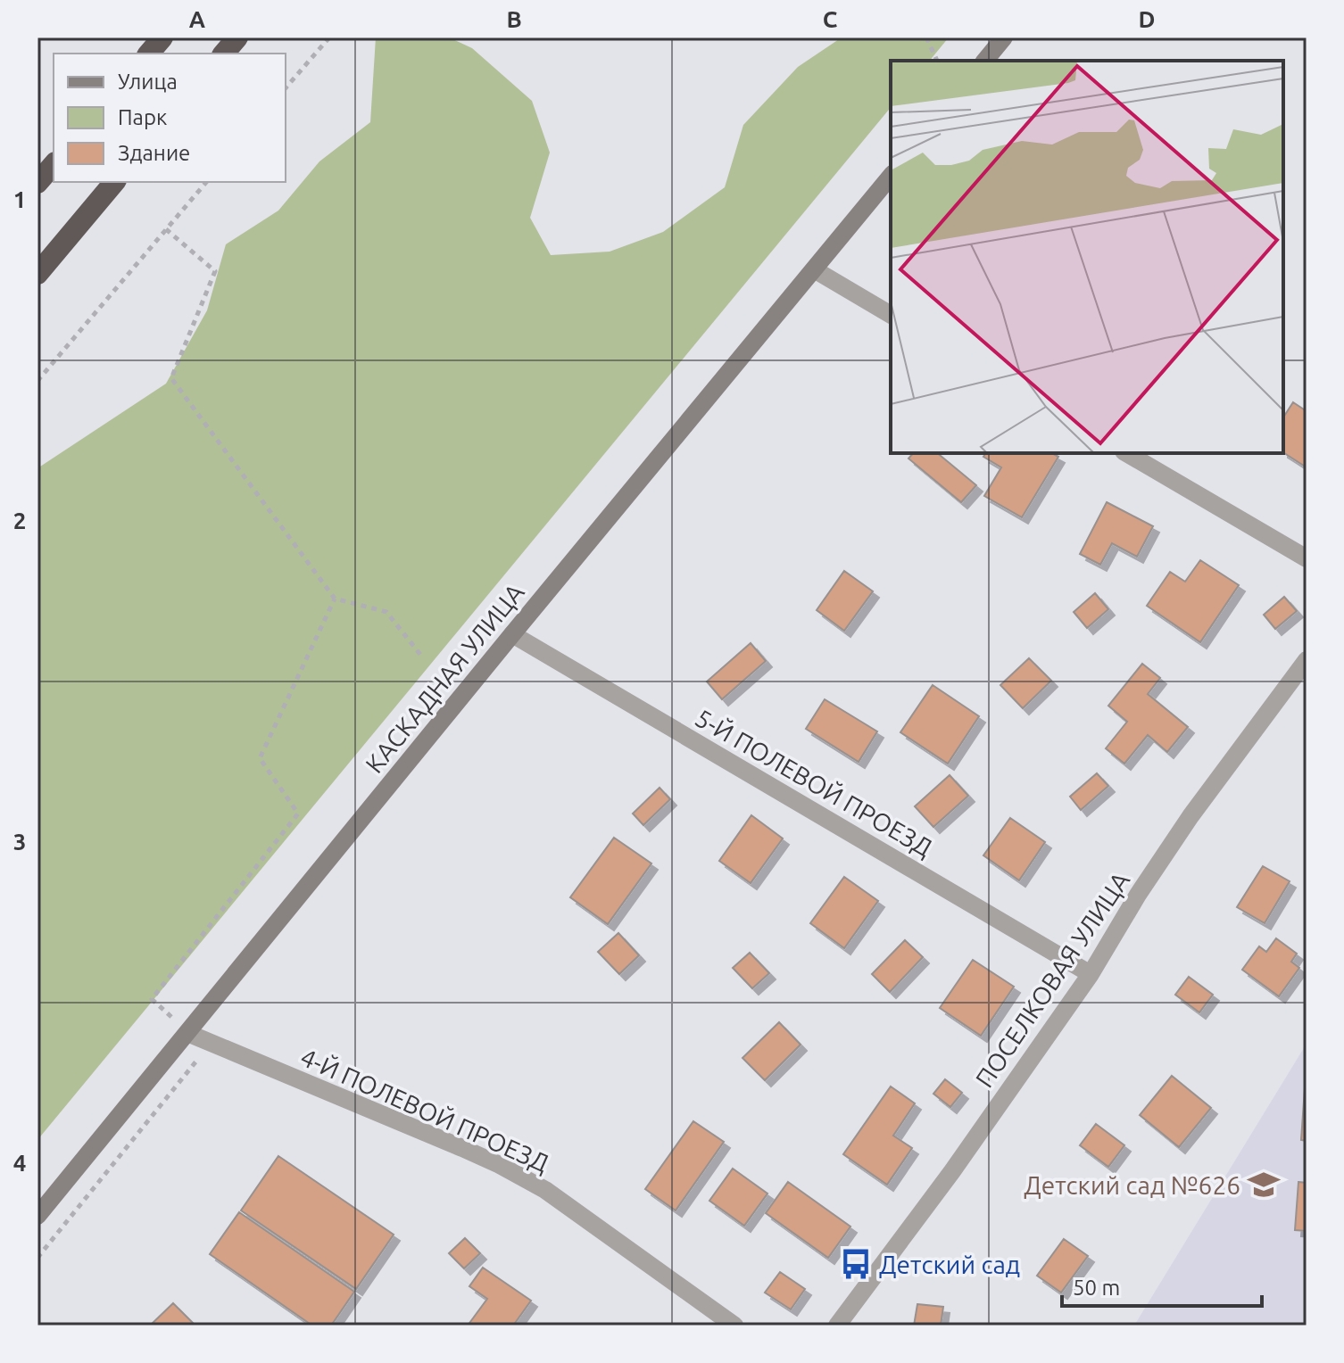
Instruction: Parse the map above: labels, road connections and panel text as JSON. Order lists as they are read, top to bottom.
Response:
{
  "streets": {
    "street": [
      "КАСКАДНАЯ УЛИЦА",
      "5-Й ПОЛЕВОЙ ПРОЕЗД",
      "ПОСЕЛКОВАЯ УЛИЦА",
      "4-Й ПОЛЕВОЙ ПРОЕЗД"
    ]
  },
  "crossings": [
    ["КАСКАДНАЯ УЛИЦА", "5-Й ПОЛЕВОЙ ПРОЕЗД"],
    ["КАСКАДНАЯ УЛИЦА", "4-Й ПОЛЕВОЙ ПРОЕЗД"],
    ["5-Й ПОЛЕВОЙ ПРОЕЗД", "ПОСЕЛКОВАЯ УЛИЦА"]
  ],
  "places": {
    "school or university": ["Детский сад №626"],
    "bus stop": ["Детский сад"]
  },
  "legend": ["Улица", "Парк", "Здание"],
  "scale_bar": "50 m",
  "grid": {
    "columns": [
      "A",
      "B",
      "C",
      "D"
    ],
    "rows": [
      "1",
      "2",
      "3",
      "4"
    ]
  }
}
